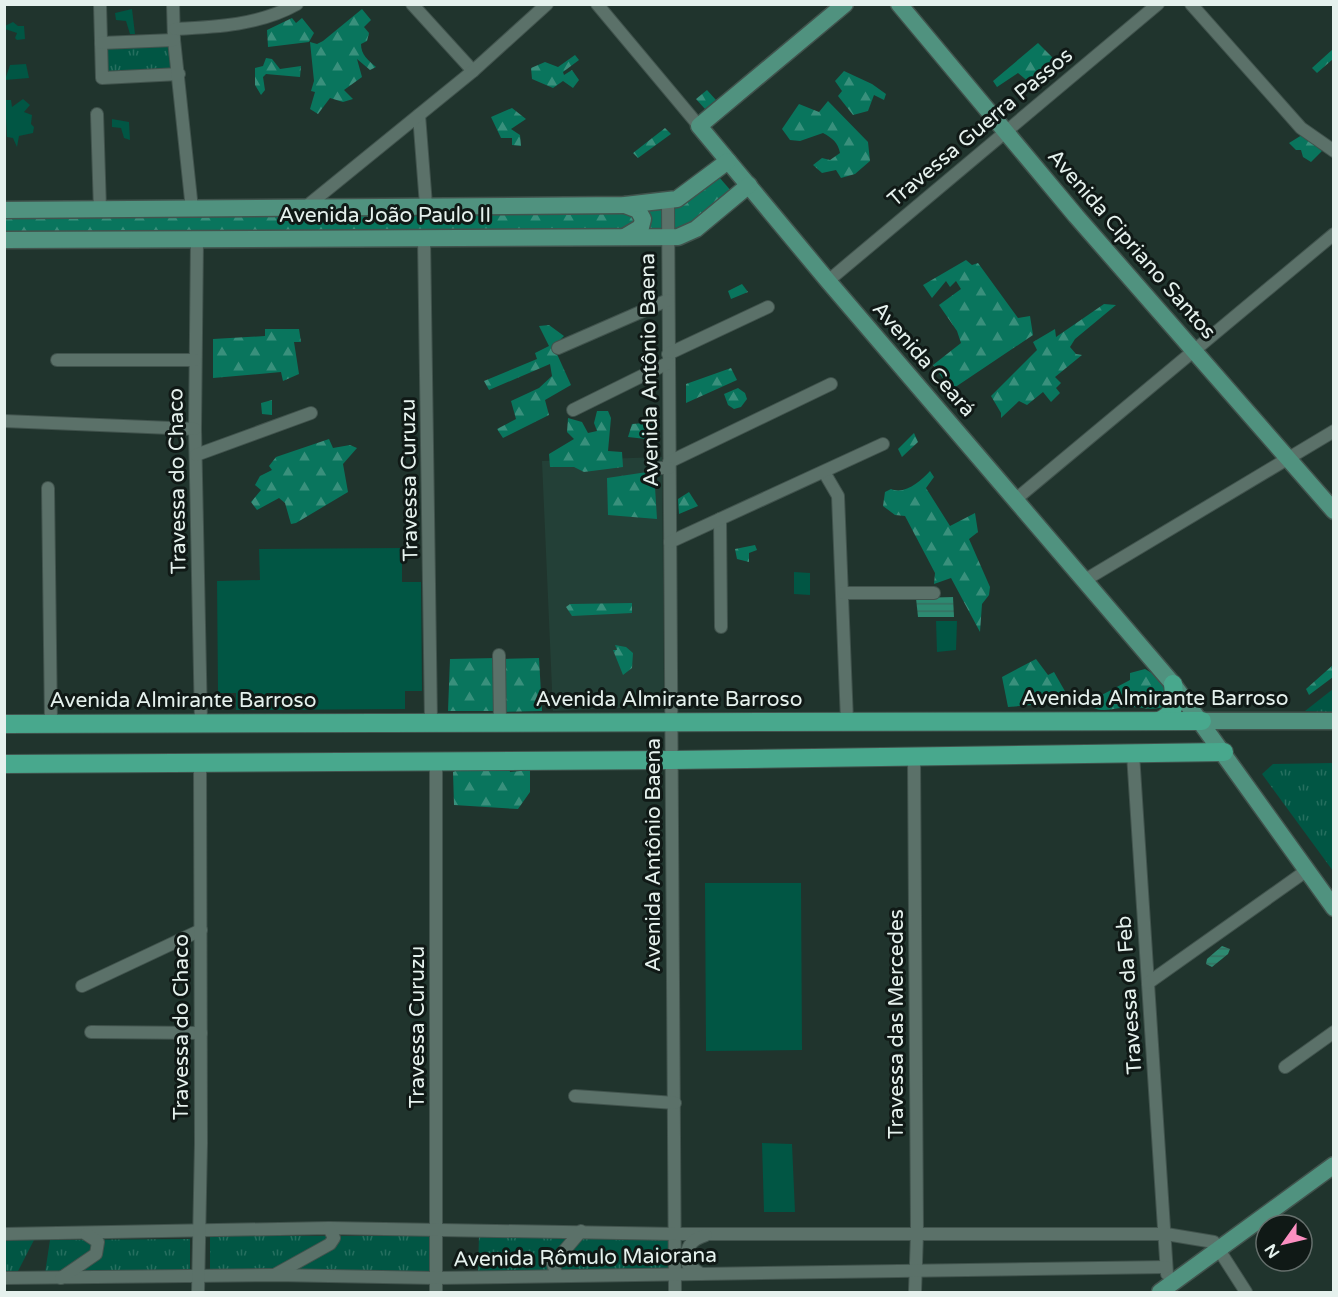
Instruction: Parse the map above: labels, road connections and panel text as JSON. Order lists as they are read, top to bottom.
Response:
{
  "streets": {
    "highway": ["Avenida Almirante Barroso"],
    "main road": ["Avenida João Paulo II", "Avenida Cipriano Santos", "Avenida Ceará"],
    "street": [
      "Travessa Guerra Passos",
      "Avenida Antônio Baena",
      "Travessa Curuzu",
      "Travessa do Chaco",
      "Travessa da Feb",
      "Travessa das Mercedes",
      "Avenida Rômulo Maiorana"
    ]
  },
  "crossings": [
    ["Travessa Guerra Passos", "Avenida Cipriano Santos"],
    ["Travessa Guerra Passos", "Avenida Ceará"],
    ["Avenida João Paulo II", "Avenida Ceará"],
    ["Avenida João Paulo II", "Avenida Antônio Baena"],
    ["Avenida João Paulo II", "Travessa Curuzu"],
    ["Avenida João Paulo II", "Travessa do Chaco"],
    ["Avenida Ceará", "Avenida Almirante Barroso"],
    ["Avenida Antônio Baena", "Avenida Almirante Barroso"],
    ["Avenida Antônio Baena", "Avenida Rômulo Maiorana"],
    ["Travessa Curuzu", "Avenida Almirante Barroso"],
    ["Travessa Curuzu", "Avenida Rômulo Maiorana"],
    ["Travessa do Chaco", "Avenida Almirante Barroso"],
    ["Travessa do Chaco", "Avenida Rômulo Maiorana"],
    ["Travessa da Feb", "Avenida Rômulo Maiorana"],
    ["Travessa das Mercedes", "Avenida Rômulo Maiorana"]
  ],
  "north": "bottom left"
}
